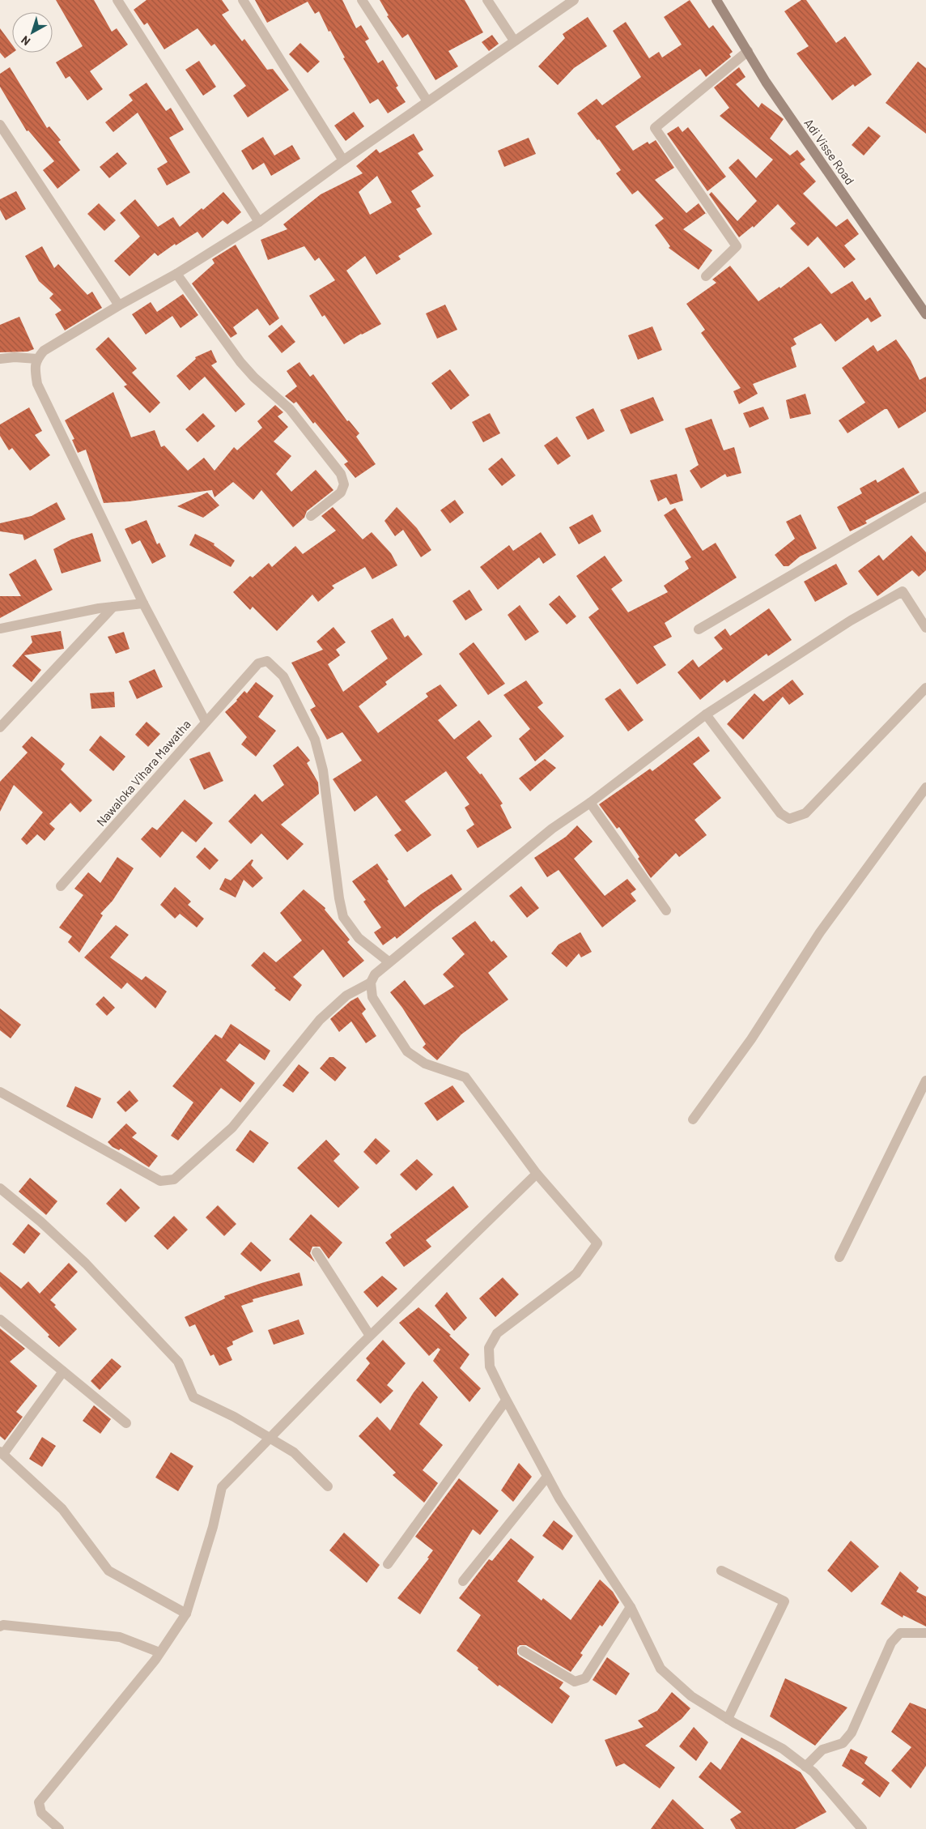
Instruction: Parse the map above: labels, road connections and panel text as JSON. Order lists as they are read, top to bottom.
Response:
{
  "streets": {
    "street": ["Adi Visse Road", "Nawaloka Vihara Mawatha"]
  },
  "north": "bottom left"
}
